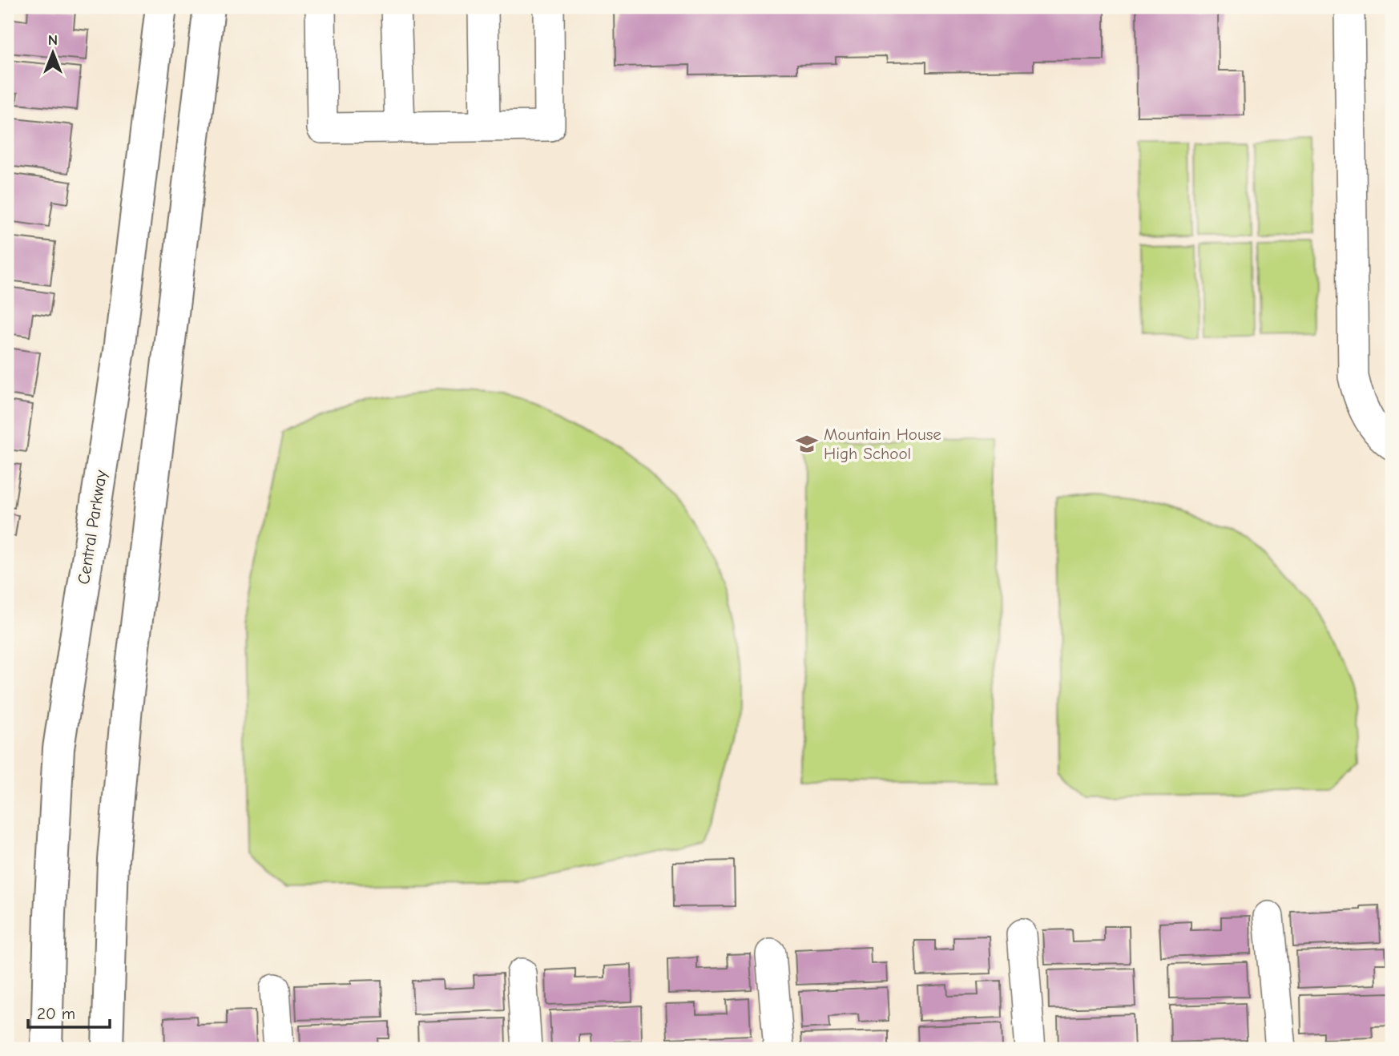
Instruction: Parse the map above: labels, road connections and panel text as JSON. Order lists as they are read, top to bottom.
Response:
{
  "streets": {
    "main road": ["Central Parkway"]
  },
  "places": {
    "school or university": ["Mountain House High School"]
  },
  "scale_bar": "20 m",
  "north": "top"
}
